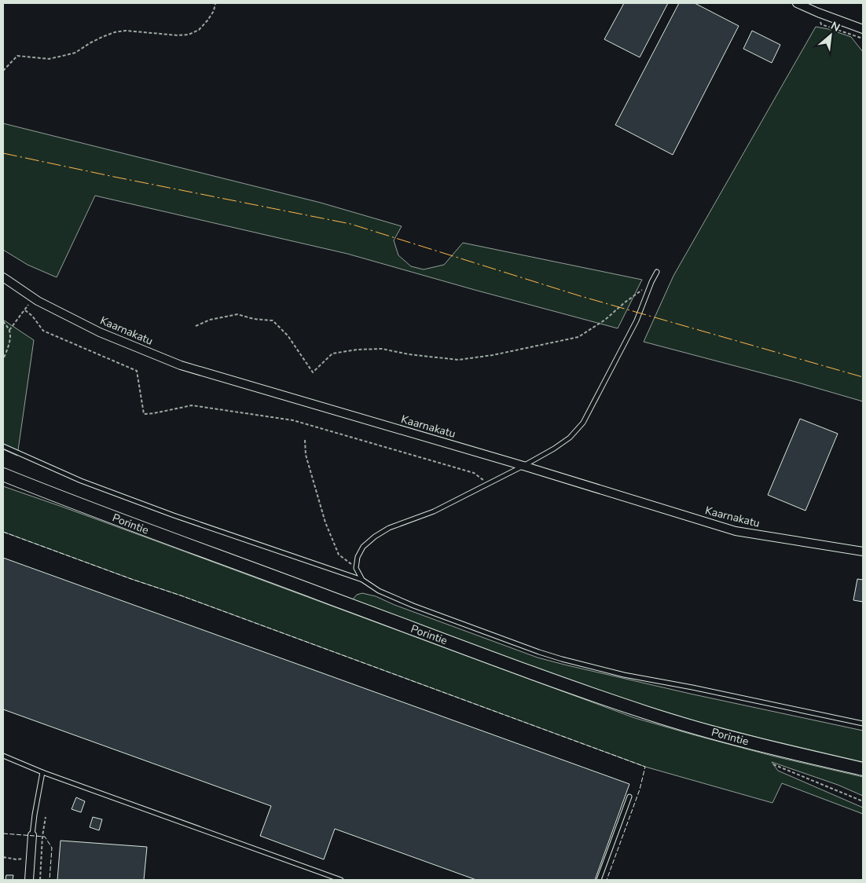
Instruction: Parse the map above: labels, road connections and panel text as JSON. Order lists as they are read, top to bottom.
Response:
{
  "streets": {
    "highway": ["Porintie"],
    "street": ["Kaarnakatu"]
  },
  "north": "top right"
}
